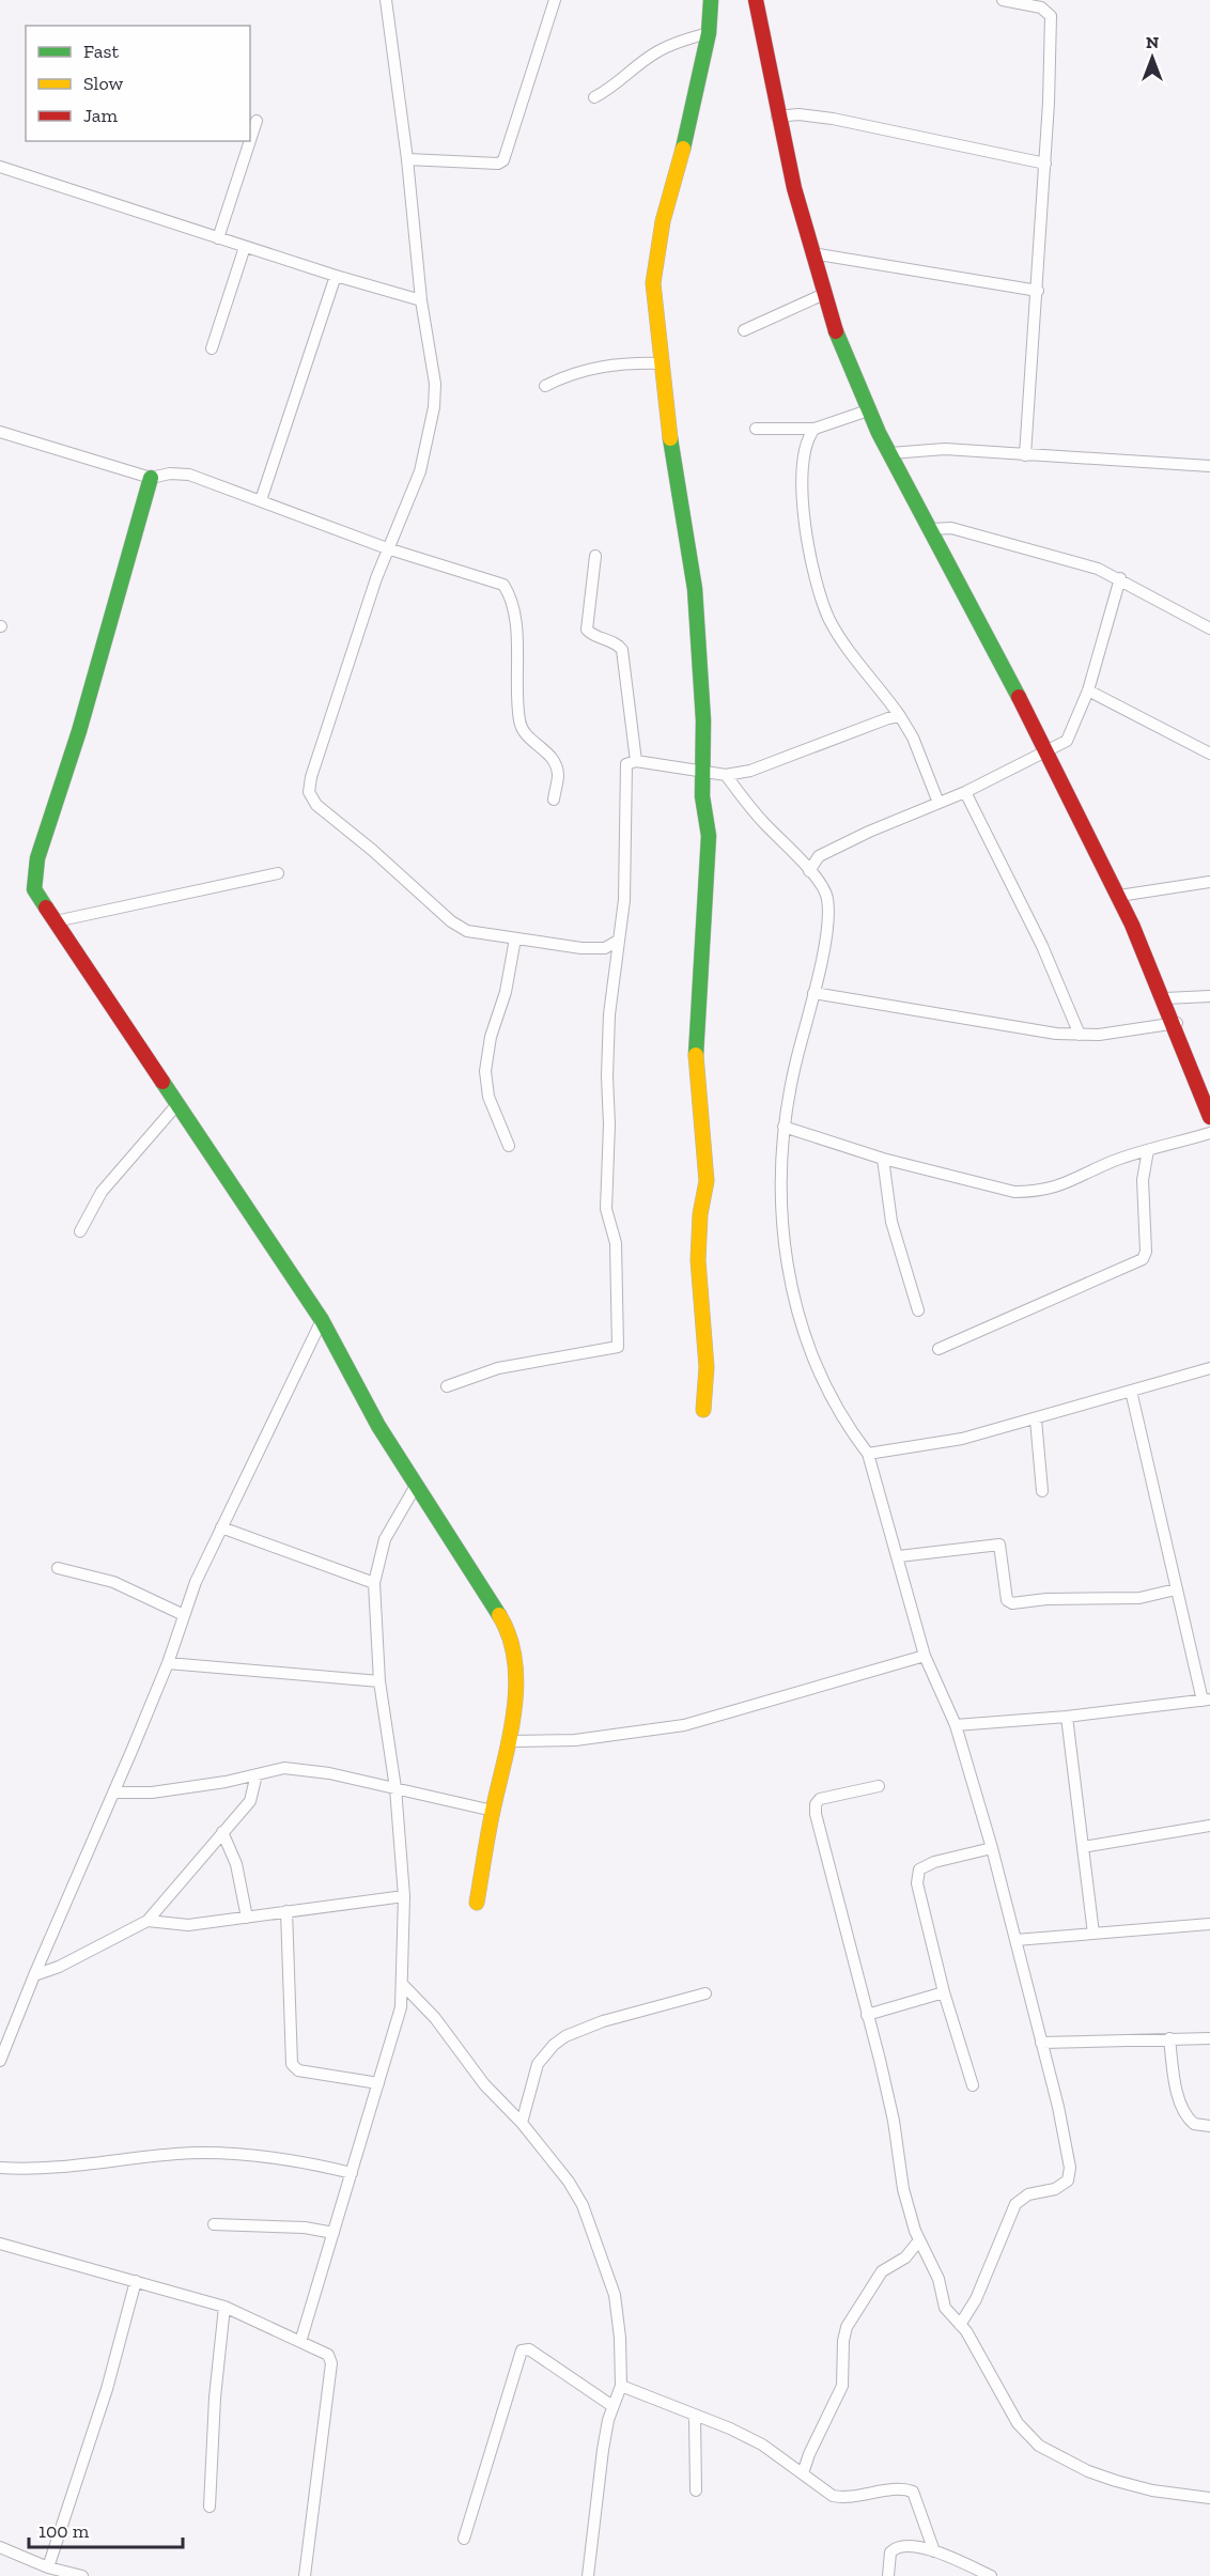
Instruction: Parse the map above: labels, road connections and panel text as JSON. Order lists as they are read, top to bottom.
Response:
{
  "legend": ["Fast", "Slow", "Jam"],
  "scale_bar": "100 m",
  "north": "top"
}
